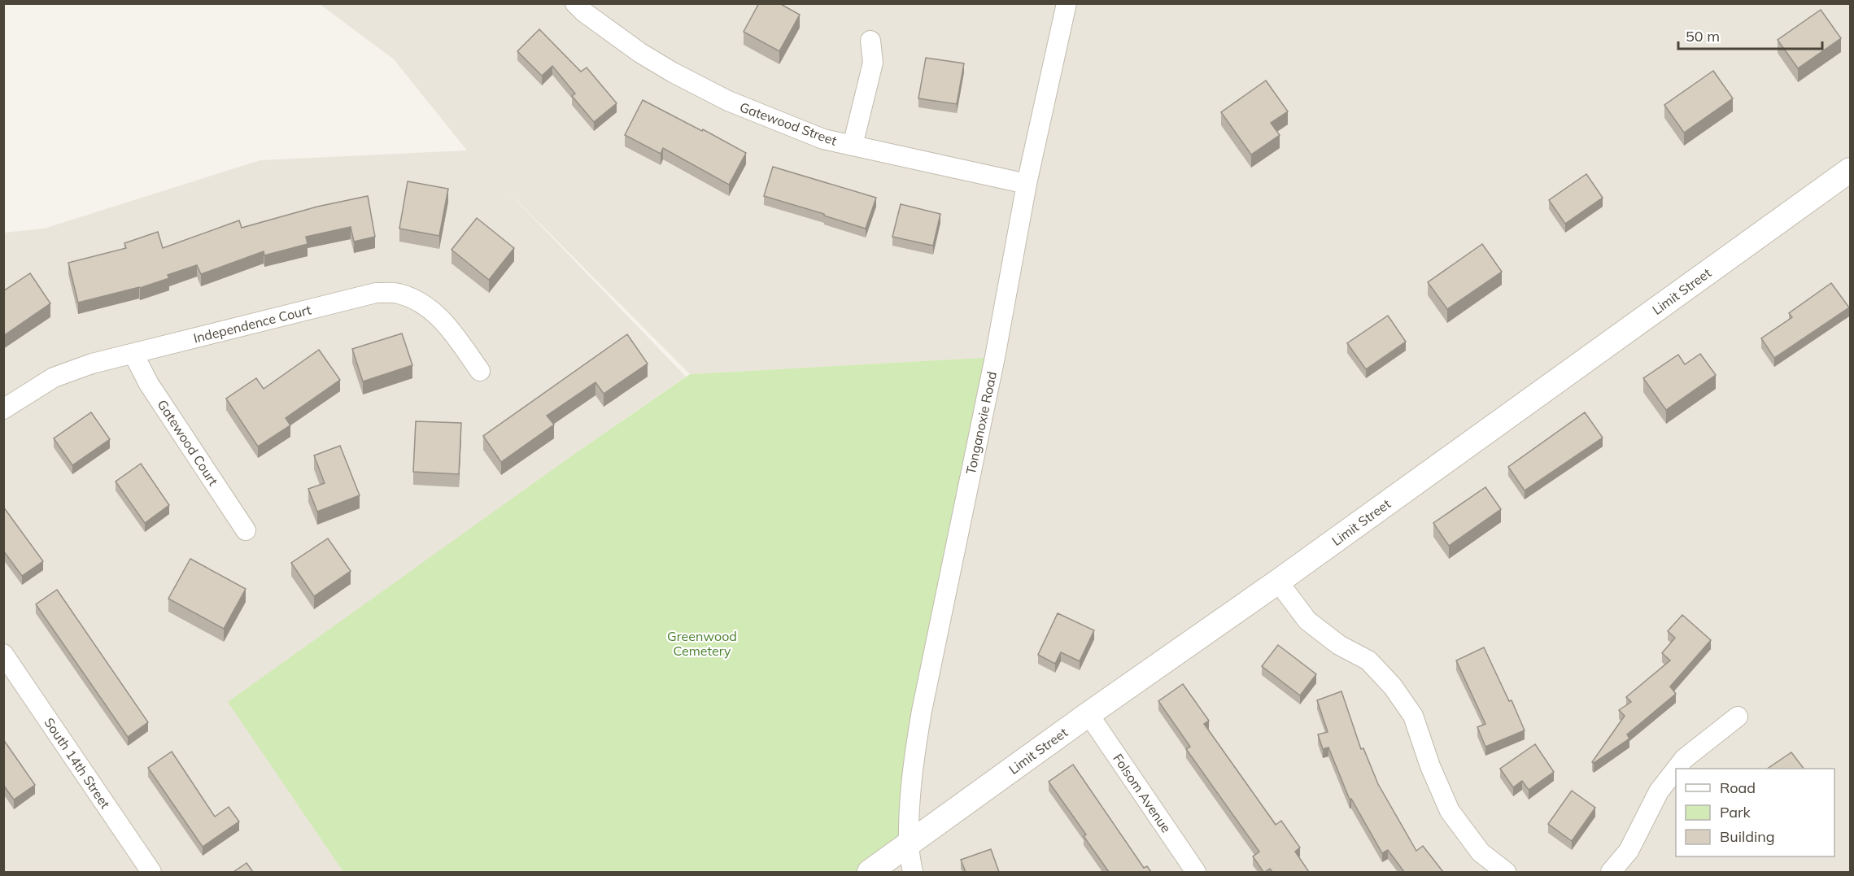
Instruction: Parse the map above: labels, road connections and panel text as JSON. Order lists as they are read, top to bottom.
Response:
{
  "streets": {
    "street": [
      "Gatewood Street",
      "Limit Street",
      "Independence Court",
      "Tonganoxie Road",
      "Gatewood Court",
      "South 14th Street",
      "Folsom Avenue"
    ]
  },
  "crossings": [
    ["Gatewood Street", "Tonganoxie Road"],
    ["Limit Street", "Tonganoxie Road"],
    ["Limit Street", "Folsom Avenue"],
    ["Independence Court", "Gatewood Court"]
  ],
  "parks": ["Greenwood Cemetery"],
  "legend": ["Road", "Park", "Building"],
  "scale_bar": "50 m"
}
